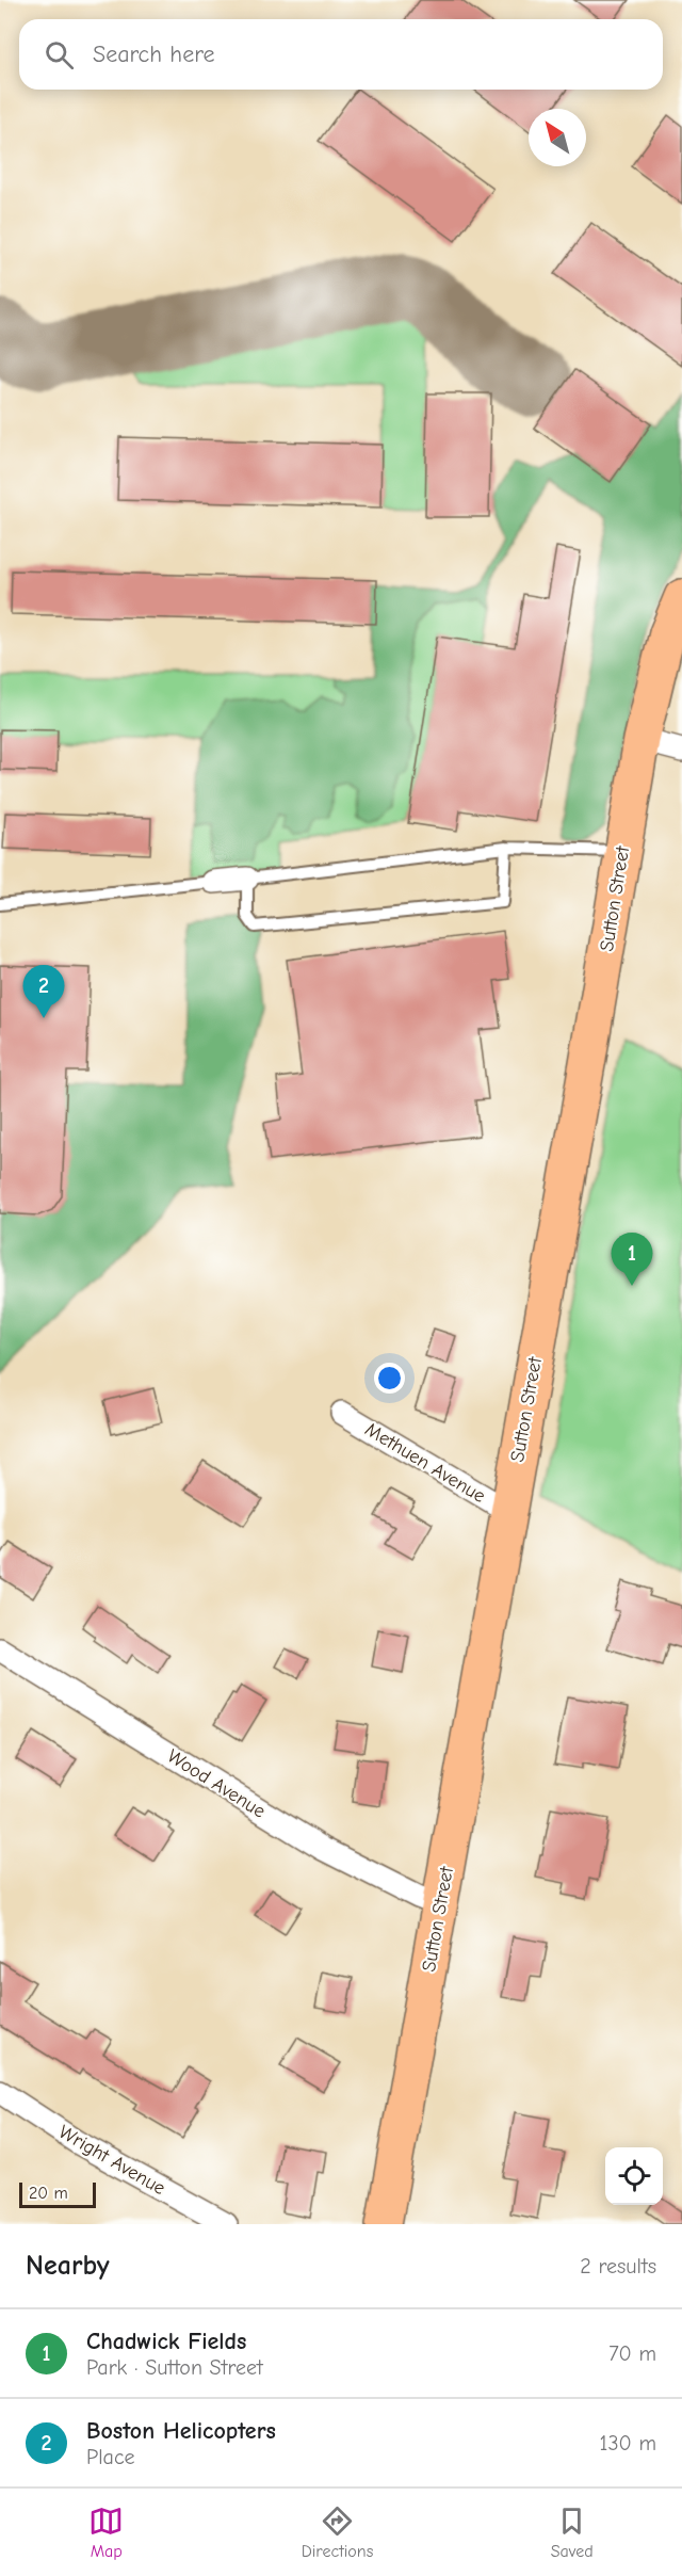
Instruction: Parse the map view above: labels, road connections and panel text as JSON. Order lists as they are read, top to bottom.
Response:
{
  "streets": {
    "highway": ["Sutton Street"],
    "street": ["Methuen Avenue", "Wood Avenue", "Wright Avenue"]
  },
  "crossings": [
    ["Sutton Street", "Methuen Avenue"],
    ["Sutton Street", "Wood Avenue"]
  ],
  "scale_bar": "20 m",
  "north": "top left",
  "page": {
    "search": "Search here",
    "pins": ["2", "1"],
    "scale": "20 m",
    "heading": ["Nearby", "2 results"],
    "list": [
      {
        "mark": "1",
        "name": "Chadwick Fields",
        "note": "Park · Sutton Street",
        "value": "70 m"
      },
      {
        "mark": "2",
        "name": "Boston Helicopters",
        "note": "Place",
        "value": "130 m"
      }
    ],
    "nav": ["Map", "Directions", "Saved"]
  }
}
